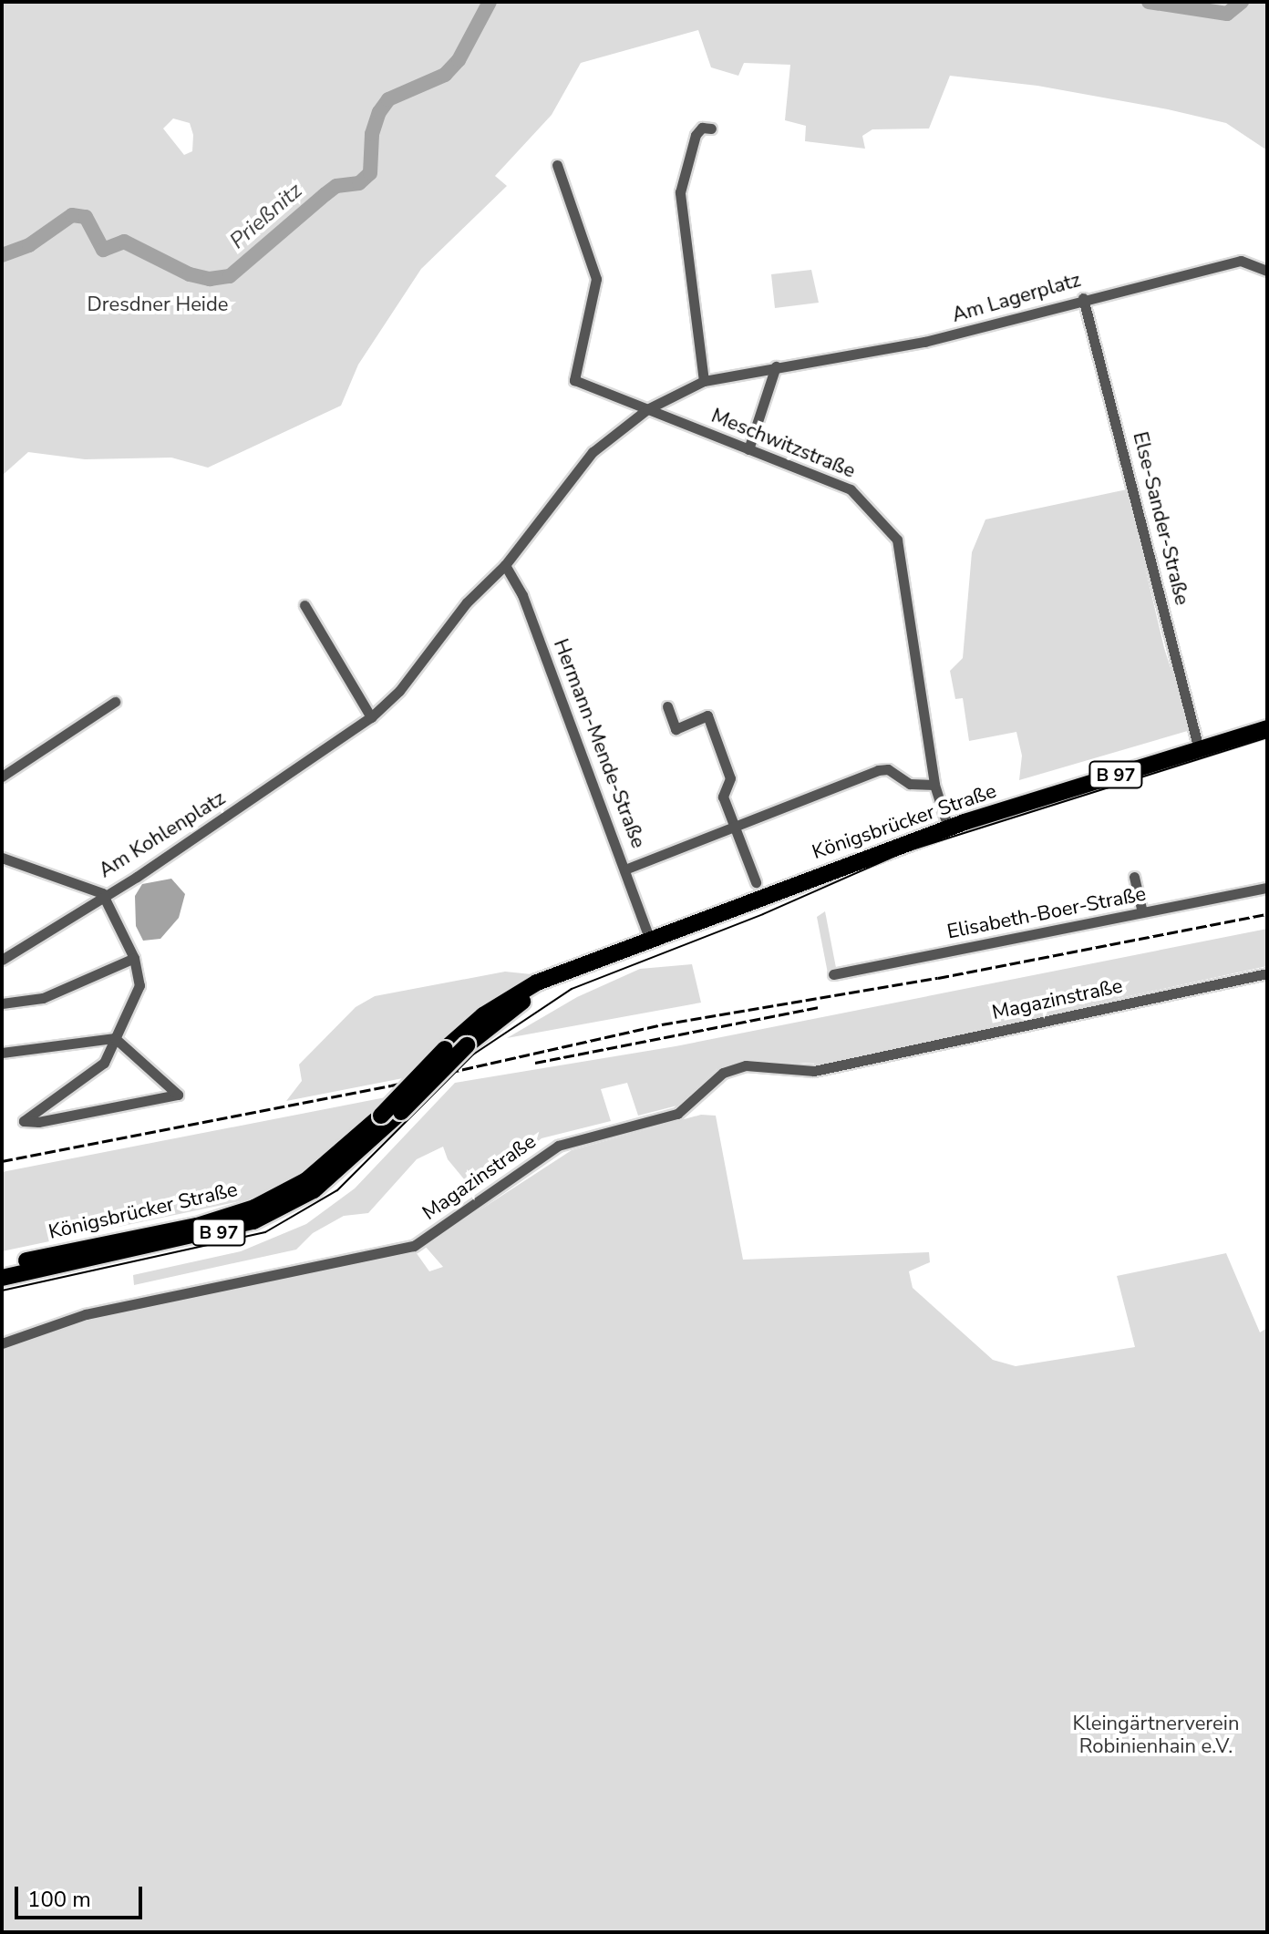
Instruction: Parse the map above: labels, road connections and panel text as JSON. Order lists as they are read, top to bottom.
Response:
{
  "streets": {
    "main road": ["B 97", "Königsbrücker Straße"],
    "street": [
      "Am Lagerplatz",
      "Meschwitzstraße",
      "Else-Sander-Straße",
      "Hermann-Mende-Straße",
      "Am Kohlenplatz",
      "Elisabeth-Boer-Straße",
      "Magazinstraße"
    ]
  },
  "crossings": [
    ["Am Lagerplatz", "Meschwitzstraße"],
    ["Am Lagerplatz", "Else-Sander-Straße"],
    ["Am Lagerplatz", "Am Kohlenplatz"],
    ["Meschwitzstraße", "Königsbrücker Straße"],
    ["Meschwitzstraße", "Am Kohlenplatz"],
    ["Else-Sander-Straße", "Königsbrücker Straße"],
    ["Hermann-Mende-Straße", "Königsbrücker Straße"],
    ["Hermann-Mende-Straße", "Am Kohlenplatz"]
  ],
  "water": ["Prießnitz"],
  "parks": ["Dresdner Heide", "Kleingärtnerverein Robinienhain e.V."],
  "scale_bar": "100 m"
}
